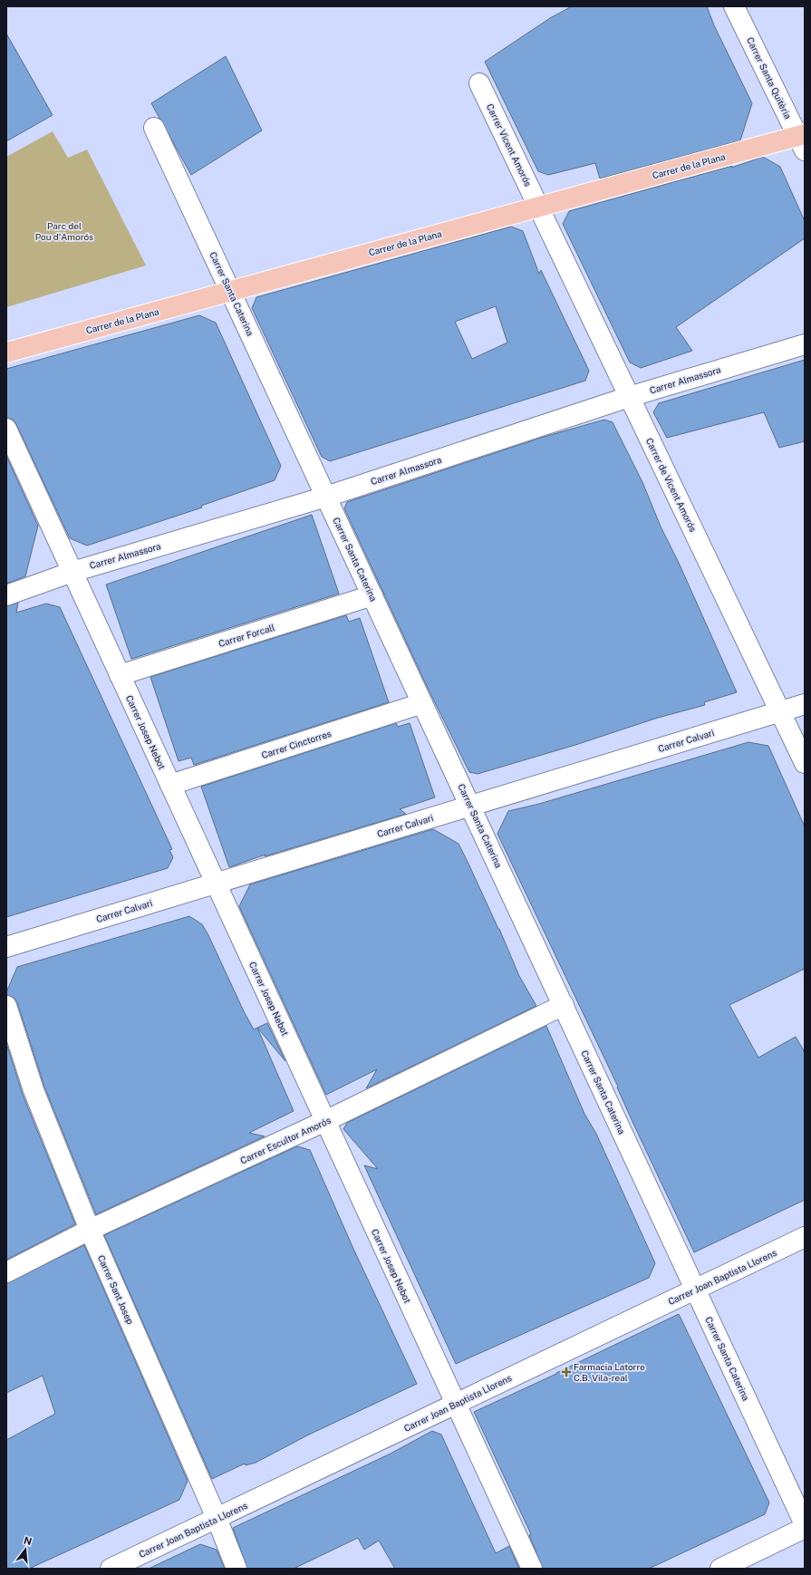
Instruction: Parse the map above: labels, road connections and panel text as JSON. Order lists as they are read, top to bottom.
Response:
{
  "streets": {
    "main road": ["Carrer de la Plana"],
    "street": [
      "Carrer Santa Quitèria",
      "Carrer Vicent Amorós",
      "Carrer Santa Caterina",
      "Carrer Almassora",
      "Carrer de Vicent Amorós",
      "Carrer Forcall",
      "Carrer Josep Nebot",
      "Carrer Calvari",
      "Carrer Cinctorres",
      "Carrer Escultor Amorós",
      "Carrer Joan Baptista Llorens",
      "Carrer Sant Josep"
    ]
  },
  "crossings": [
    ["Carrer Santa Quitèria", "Carrer de la Plana"],
    ["Carrer Vicent Amorós", "Carrer de la Plana"],
    ["Carrer Vicent Amorós", "Carrer de Vicent Amorós"],
    ["Carrer de la Plana", "Carrer Santa Caterina"],
    ["Carrer de la Plana", "Carrer de Vicent Amorós"],
    ["Carrer Santa Caterina", "Carrer Almassora"],
    ["Carrer Santa Caterina", "Carrer Forcall"],
    ["Carrer Santa Caterina", "Carrer Calvari"],
    ["Carrer Santa Caterina", "Carrer Cinctorres"],
    ["Carrer Santa Caterina", "Carrer Escultor Amorós"],
    ["Carrer Santa Caterina", "Carrer Joan Baptista Llorens"],
    ["Carrer Almassora", "Carrer de Vicent Amorós"],
    ["Carrer Almassora", "Carrer Josep Nebot"],
    ["Carrer de Vicent Amorós", "Carrer Calvari"],
    ["Carrer Forcall", "Carrer Josep Nebot"],
    ["Carrer Josep Nebot", "Carrer Calvari"],
    ["Carrer Josep Nebot", "Carrer Cinctorres"],
    ["Carrer Josep Nebot", "Carrer Escultor Amorós"],
    ["Carrer Josep Nebot", "Carrer Joan Baptista Llorens"],
    ["Carrer Escultor Amorós", "Carrer Sant Josep"],
    ["Carrer Joan Baptista Llorens", "Carrer Sant Josep"]
  ],
  "parks": ["Parc del Pou d'Amorós"],
  "places": {
    "health": ["Farmacia Latorre C.B. Vila-real"]
  },
  "north": "top"
}
